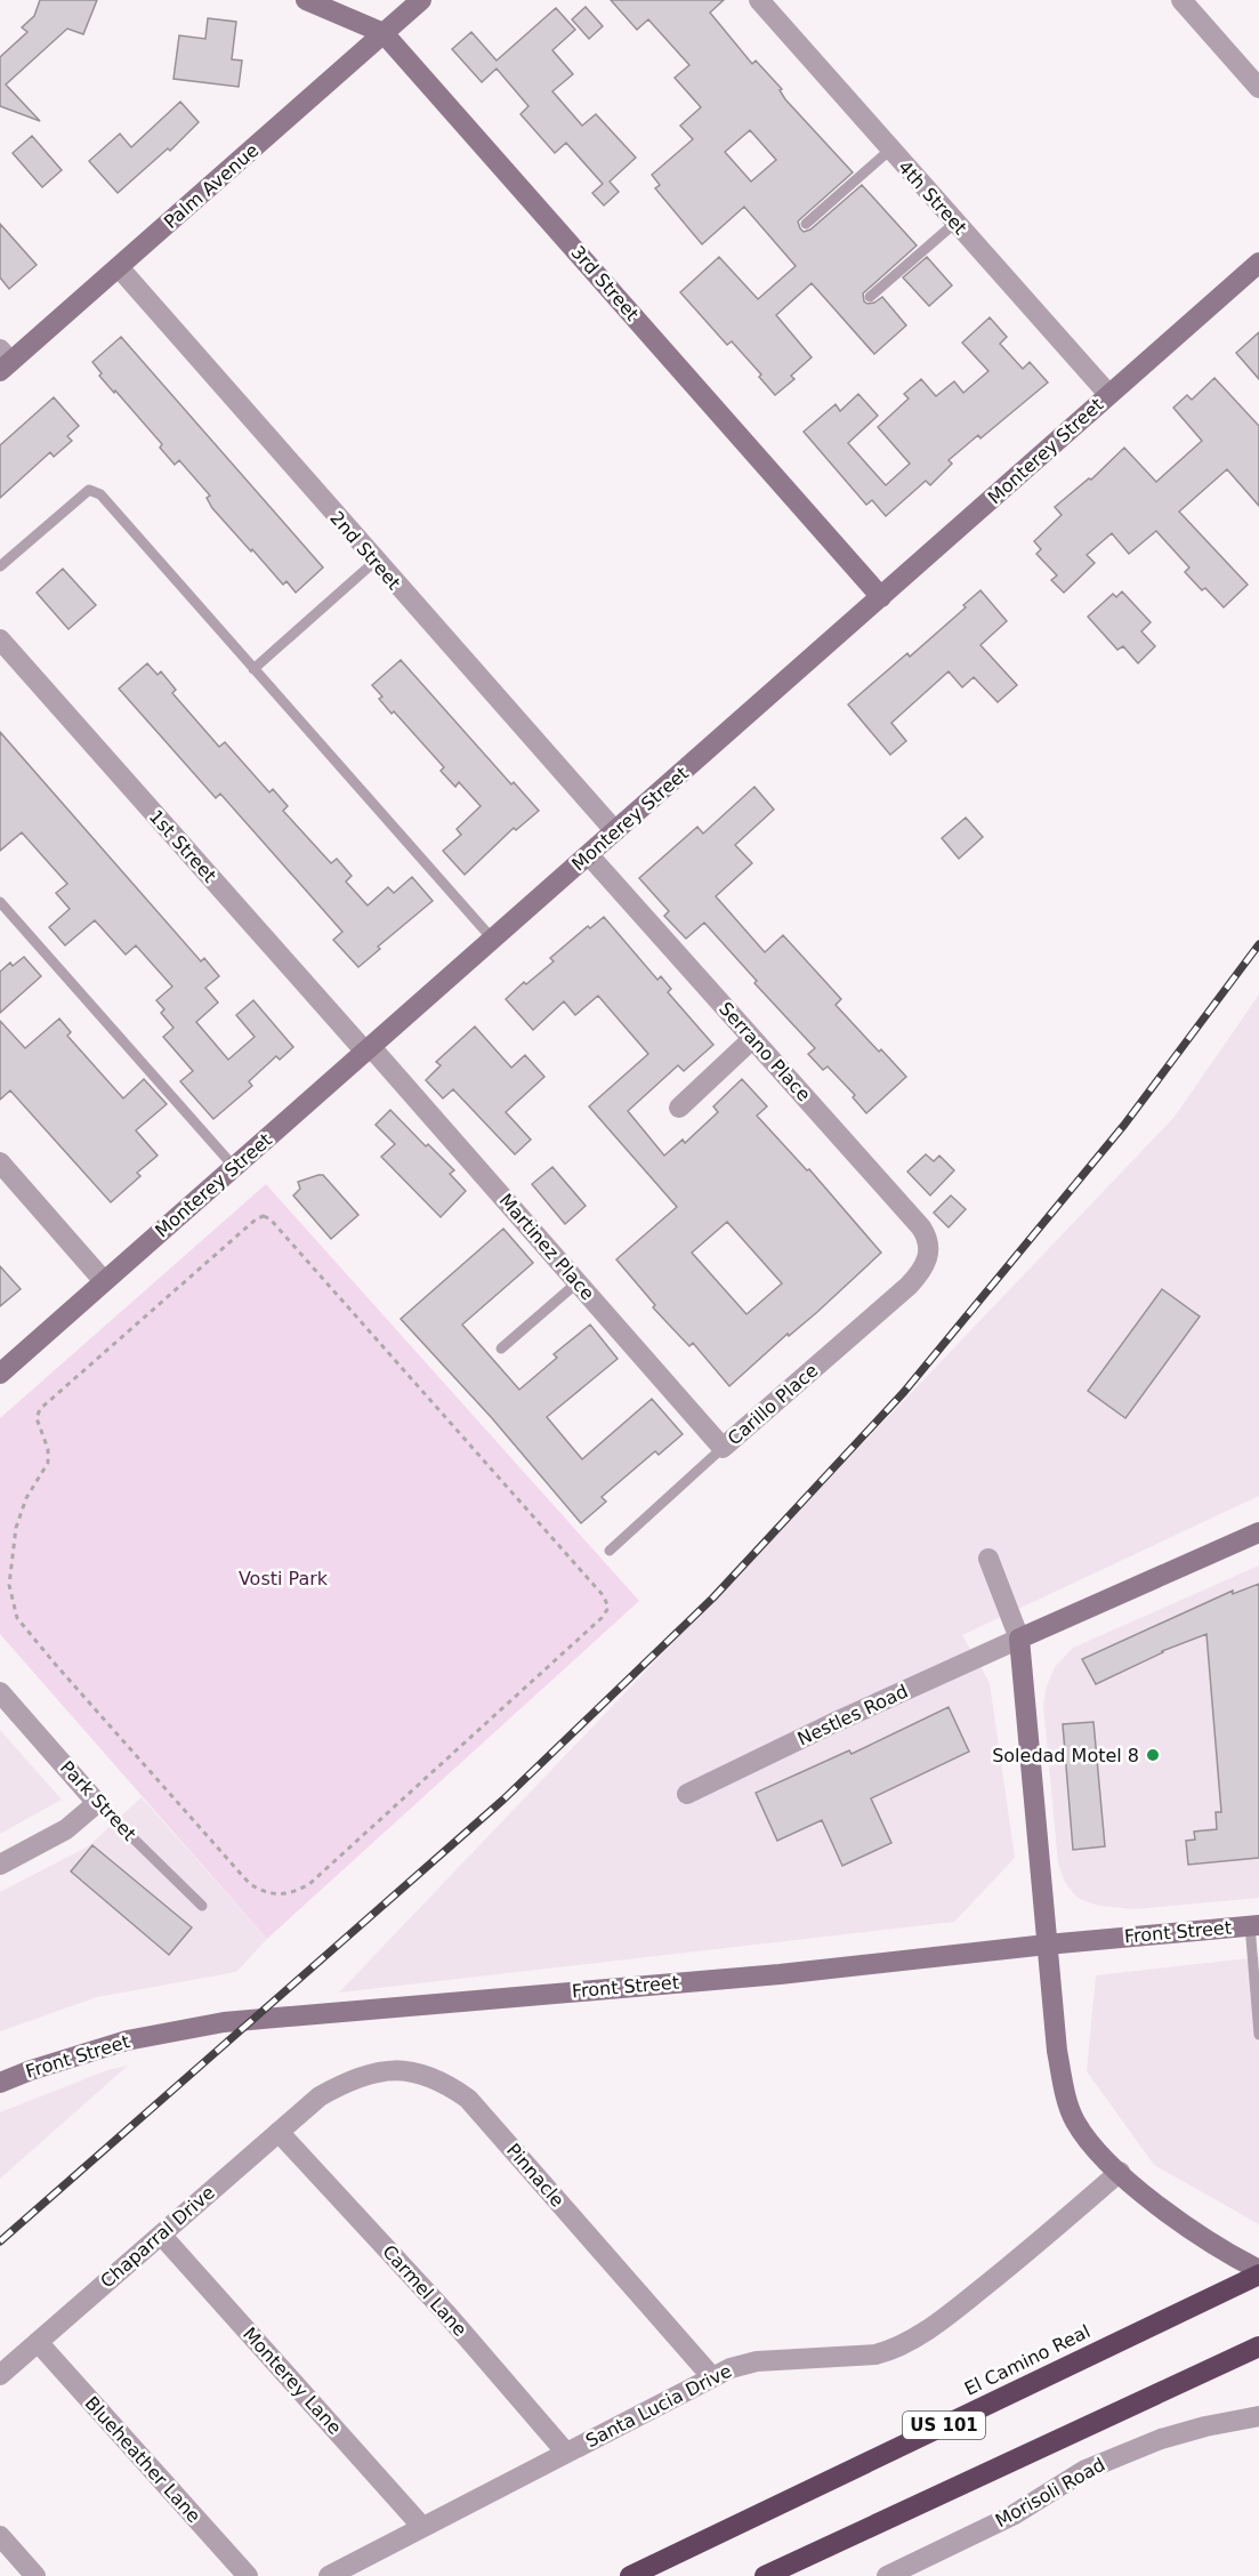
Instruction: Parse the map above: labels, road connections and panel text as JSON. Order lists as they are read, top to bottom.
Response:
{
  "streets": {
    "highway": ["El Camino Real", "US 101"],
    "street": [
      "Palm Avenue",
      "4th Street",
      "3rd Street",
      "Monterey Street",
      "2nd Street",
      "1st Street",
      "Serrano Place",
      "Martinez Place",
      "Carillo Place",
      "Nestles Road",
      "Park Street",
      "Front Street",
      "Pinnacle",
      "Chaparral Drive",
      "Carmel Lane",
      "Monterey Lane",
      "Santa Lucia Drive",
      "Blueheather Lane",
      "Morisoli Road"
    ]
  },
  "crossings": [
    ["Palm Avenue", "3rd Street"],
    ["Palm Avenue", "2nd Street"],
    ["4th Street", "Monterey Street"],
    ["3rd Street", "Monterey Street"],
    ["Monterey Street", "2nd Street"],
    ["Monterey Street", "1st Street"],
    ["Monterey Street", "Serrano Place"],
    ["Monterey Street", "Martinez Place"],
    ["1st Street", "Martinez Place"],
    ["Serrano Place", "Carillo Place"],
    ["Martinez Place", "Carillo Place"],
    ["Pinnacle", "Chaparral Drive"],
    ["Pinnacle", "Santa Lucia Drive"],
    ["Chaparral Drive", "Carmel Lane"],
    ["Chaparral Drive", "Monterey Lane"],
    ["Chaparral Drive", "Blueheather Lane"],
    ["Carmel Lane", "Santa Lucia Drive"],
    ["Monterey Lane", "Santa Lucia Drive"]
  ],
  "parks": ["Vosti Park"],
  "places": ["Soledad Motel 8"]
}
